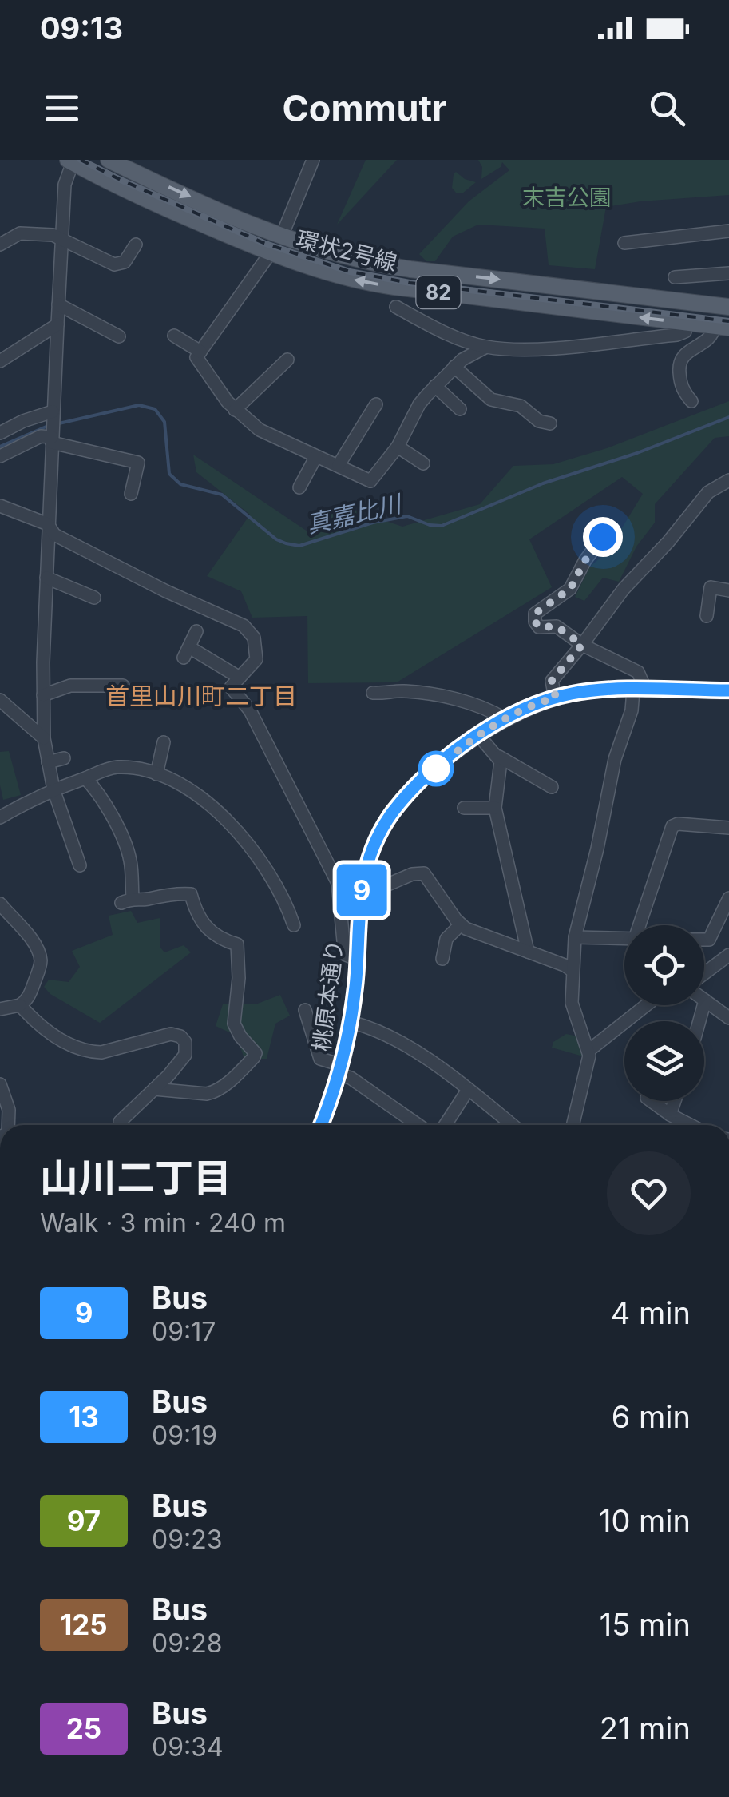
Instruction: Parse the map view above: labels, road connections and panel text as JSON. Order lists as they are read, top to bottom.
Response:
{
  "streets": {
    "main road": ["環状2号線", "82", "桃原本通り"]
  },
  "districts": ["首里山川町二丁目"],
  "water": ["真嘉比川"],
  "parks": ["末吉公園"],
  "lines": ["bus line 9"],
  "page": {
    "status": "09:13",
    "header": "Commutr",
    "on_map": "9",
    "heading": ["山川二丁目", "Walk · 3 min · 240 m"],
    "list": [
      {
        "mark": "9",
        "name": "Bus",
        "note": "09:17",
        "value": "4 min"
      },
      {
        "mark": "13",
        "name": "Bus",
        "note": "09:19",
        "value": "6 min"
      },
      {
        "mark": "97",
        "name": "Bus",
        "note": "09:23",
        "value": "10 min"
      },
      {
        "mark": "125",
        "name": "Bus",
        "note": "09:28",
        "value": "15 min"
      },
      {
        "mark": "25",
        "name": "Bus",
        "note": "09:34",
        "value": "21 min"
      }
    ]
  }
}
